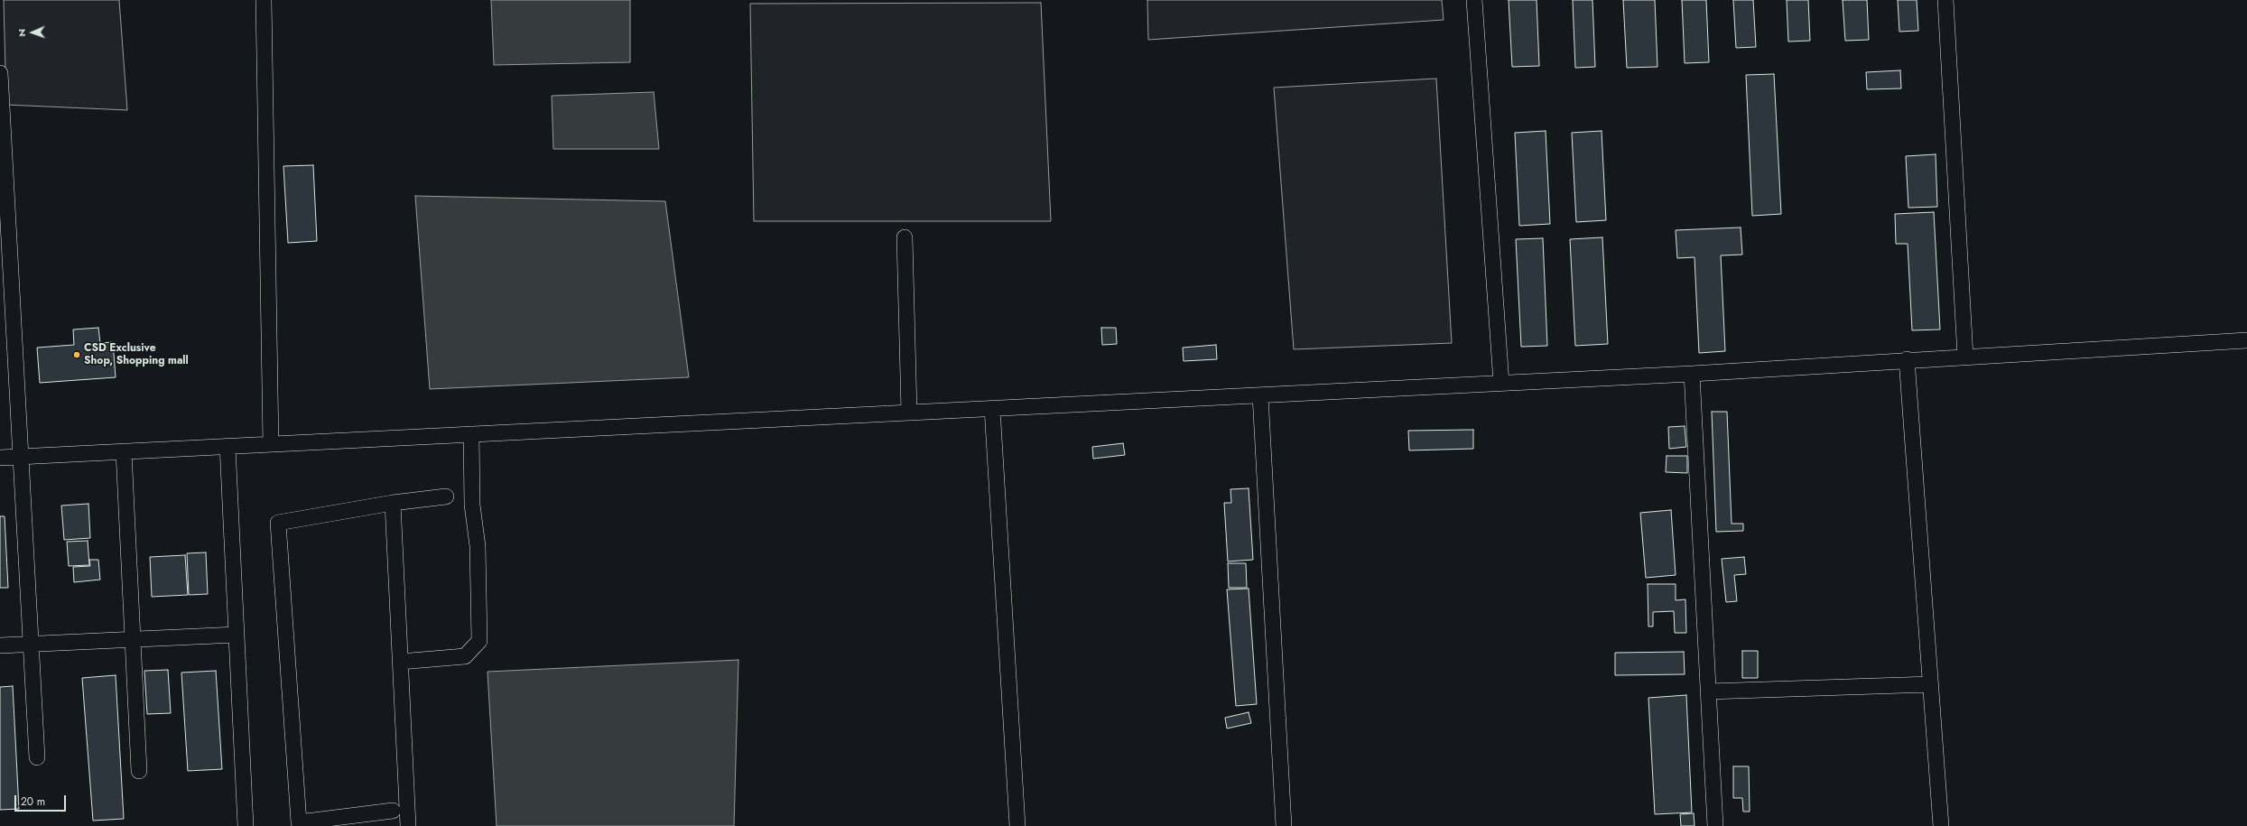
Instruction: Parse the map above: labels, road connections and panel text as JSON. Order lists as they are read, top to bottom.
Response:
{
  "places": ["CSD Exclusive Shop, Shopping mall"],
  "scale_bar": "20 m",
  "north": "left"
}
